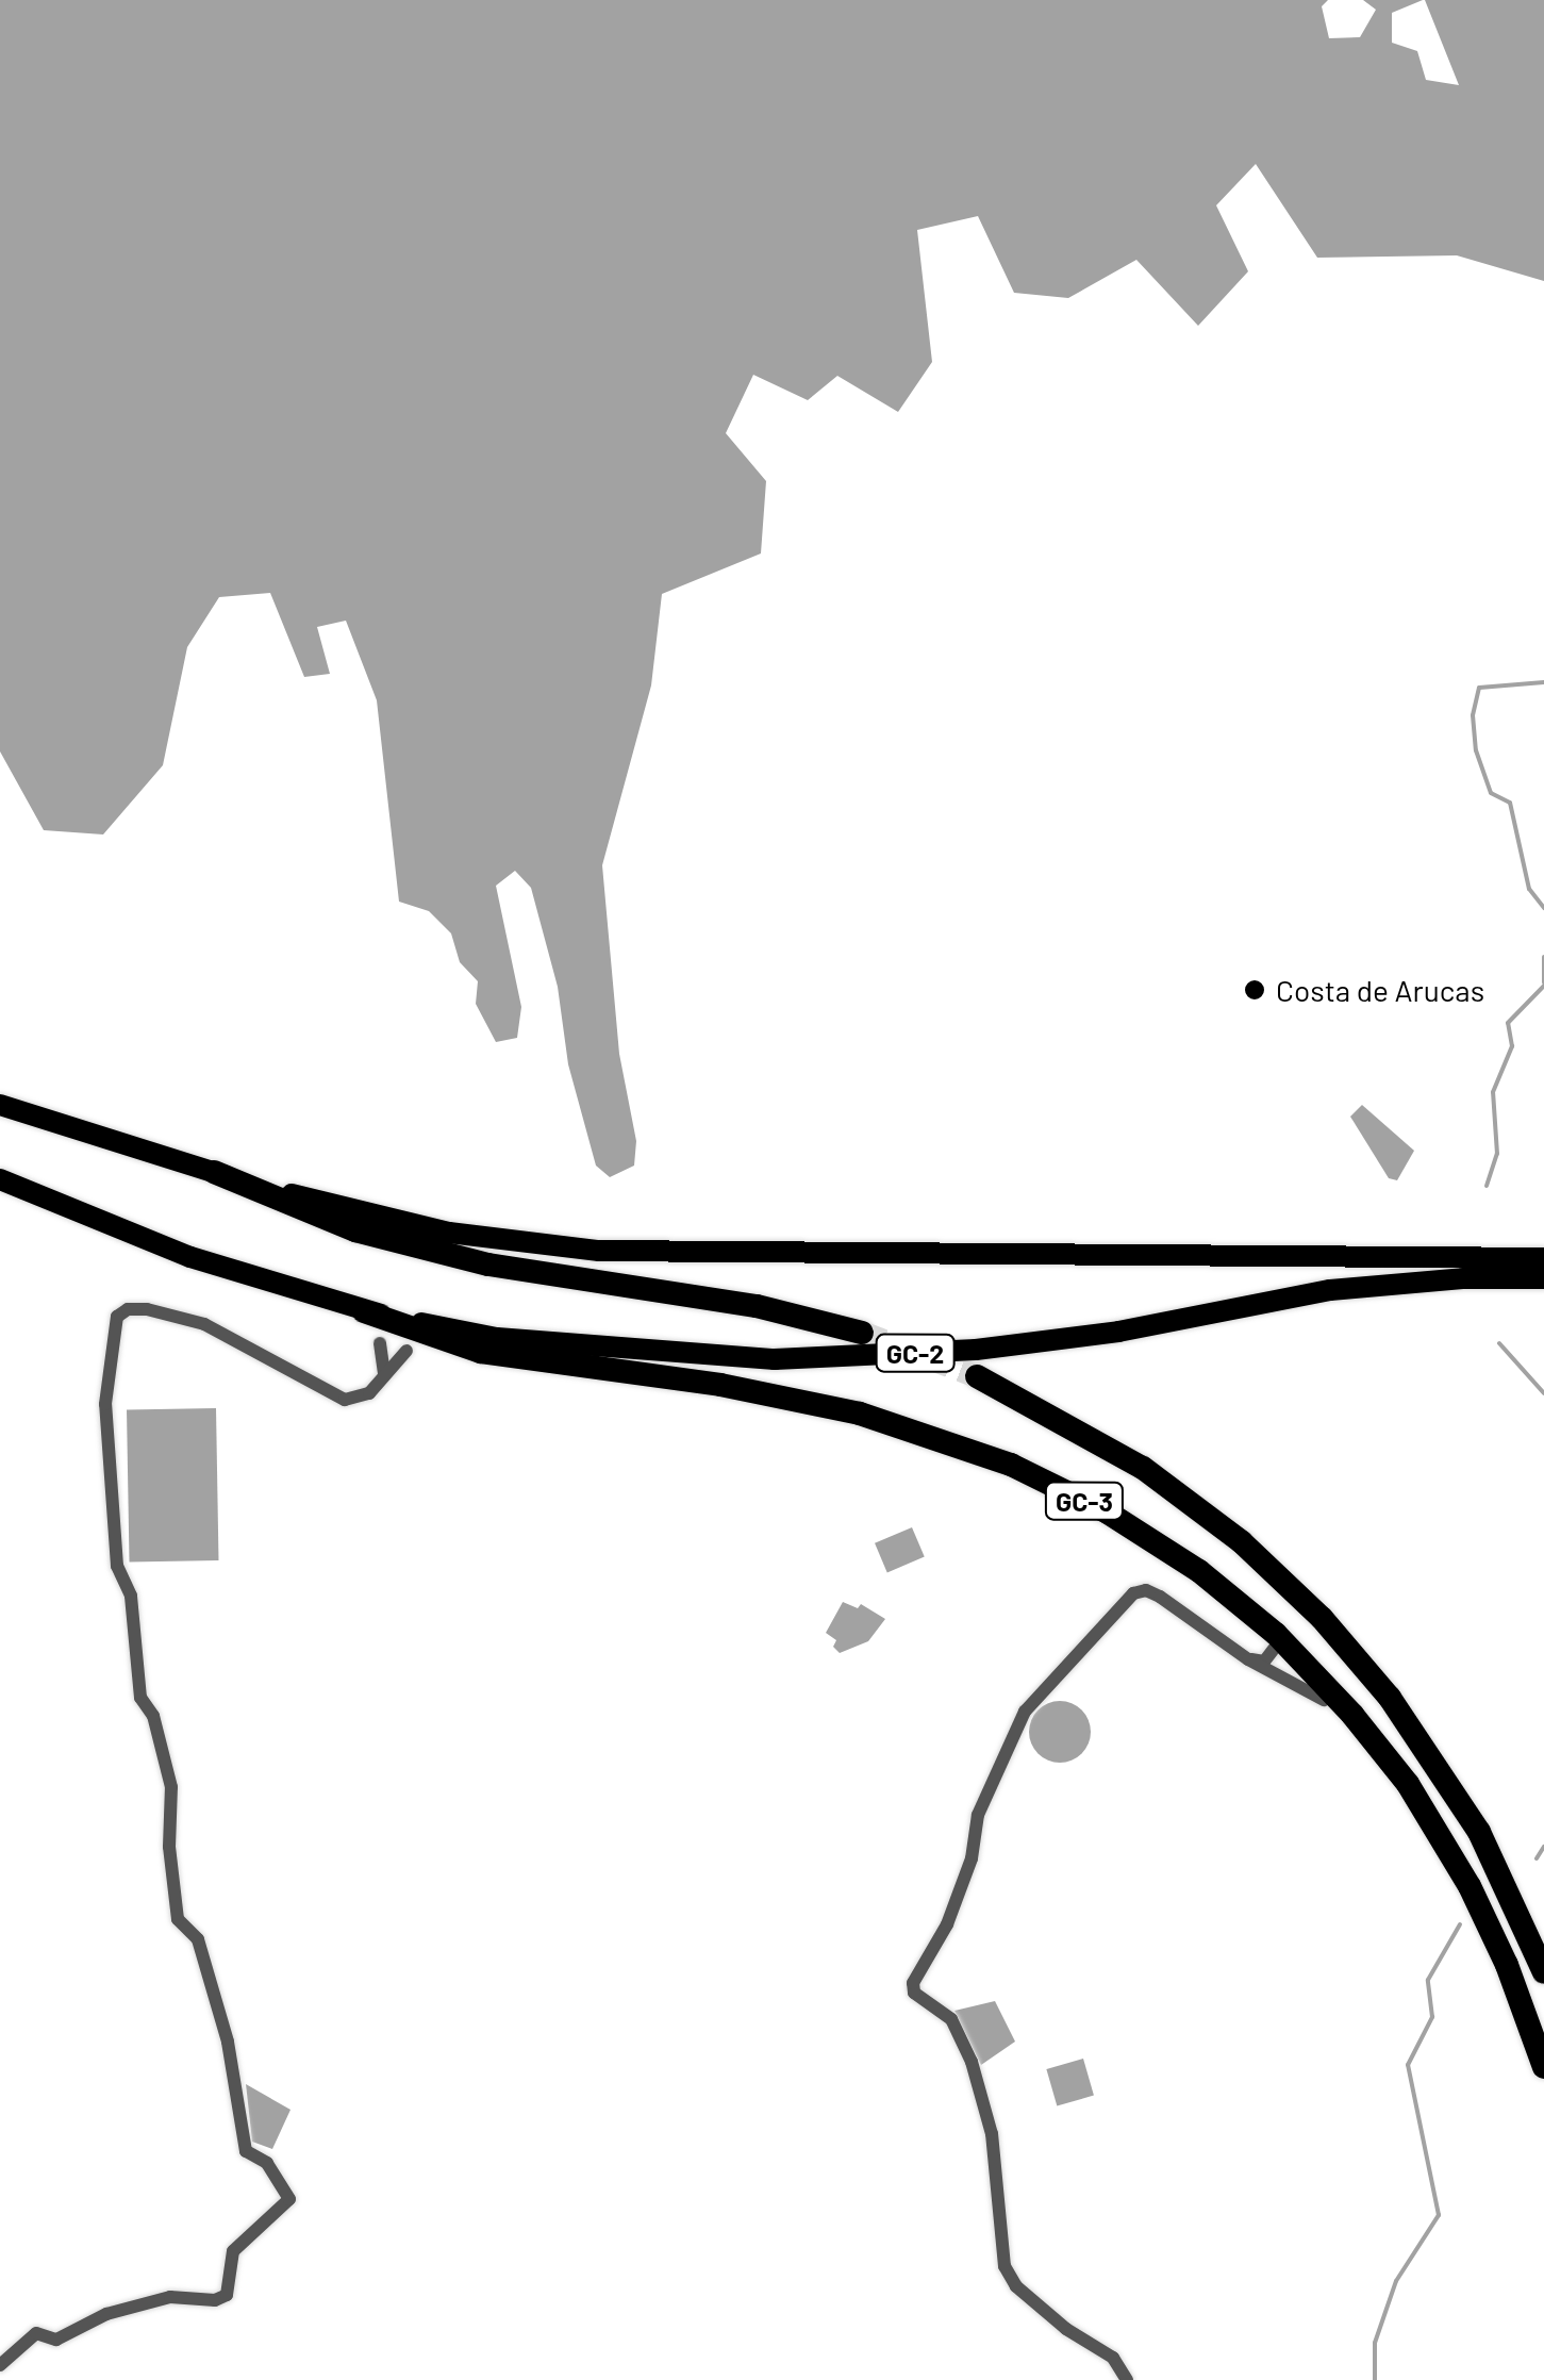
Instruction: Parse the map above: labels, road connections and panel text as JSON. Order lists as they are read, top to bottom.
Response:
{
  "streets": {
    "highway": ["GC-2", "GC-3"]
  },
  "crossings": [
    ["GC-2", "GC-3"]
  ],
  "places": ["Costa de Arucas"]
}
